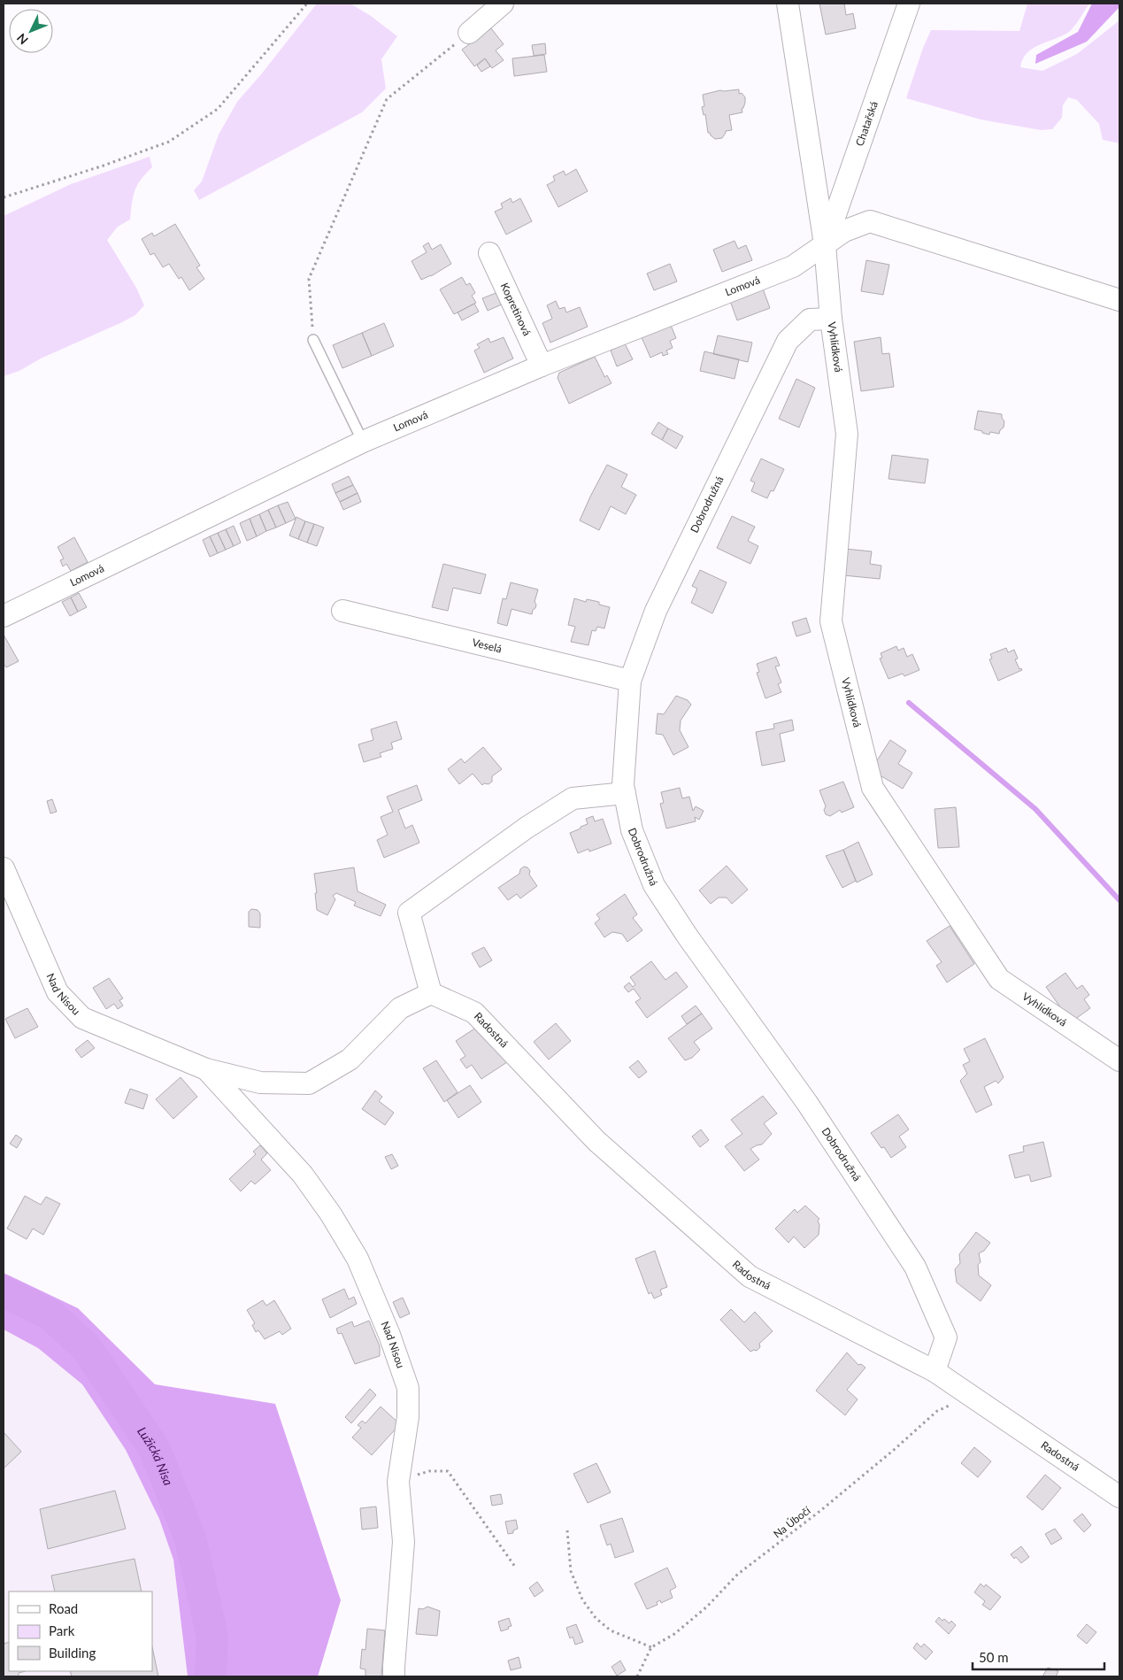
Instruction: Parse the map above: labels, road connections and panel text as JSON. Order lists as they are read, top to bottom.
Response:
{
  "streets": {
    "street": [
      "Chatařská",
      "Lomová",
      "Kopretinová",
      "Vyhlídková",
      "Dobrodružná",
      "Veselá",
      "Nad Nisou",
      "Radostná"
    ],
    "path": ["Na Úbočí"]
  },
  "crossings": [
    ["Chatařská", "Lomová"],
    ["Chatařská", "Vyhlídková"],
    ["Lomová", "Kopretinová"],
    ["Lomová", "Vyhlídková"],
    ["Vyhlídková", "Dobrodružná"],
    ["Dobrodružná", "Veselá"],
    ["Dobrodružná", "Radostná"],
    ["Nad Nisou", "Radostná"],
    ["Radostná", "Na Úbočí"]
  ],
  "water": ["Lužická Nisa"],
  "legend": ["Road", "Park", "Building"],
  "scale_bar": "50 m",
  "north": "bottom left"
}
